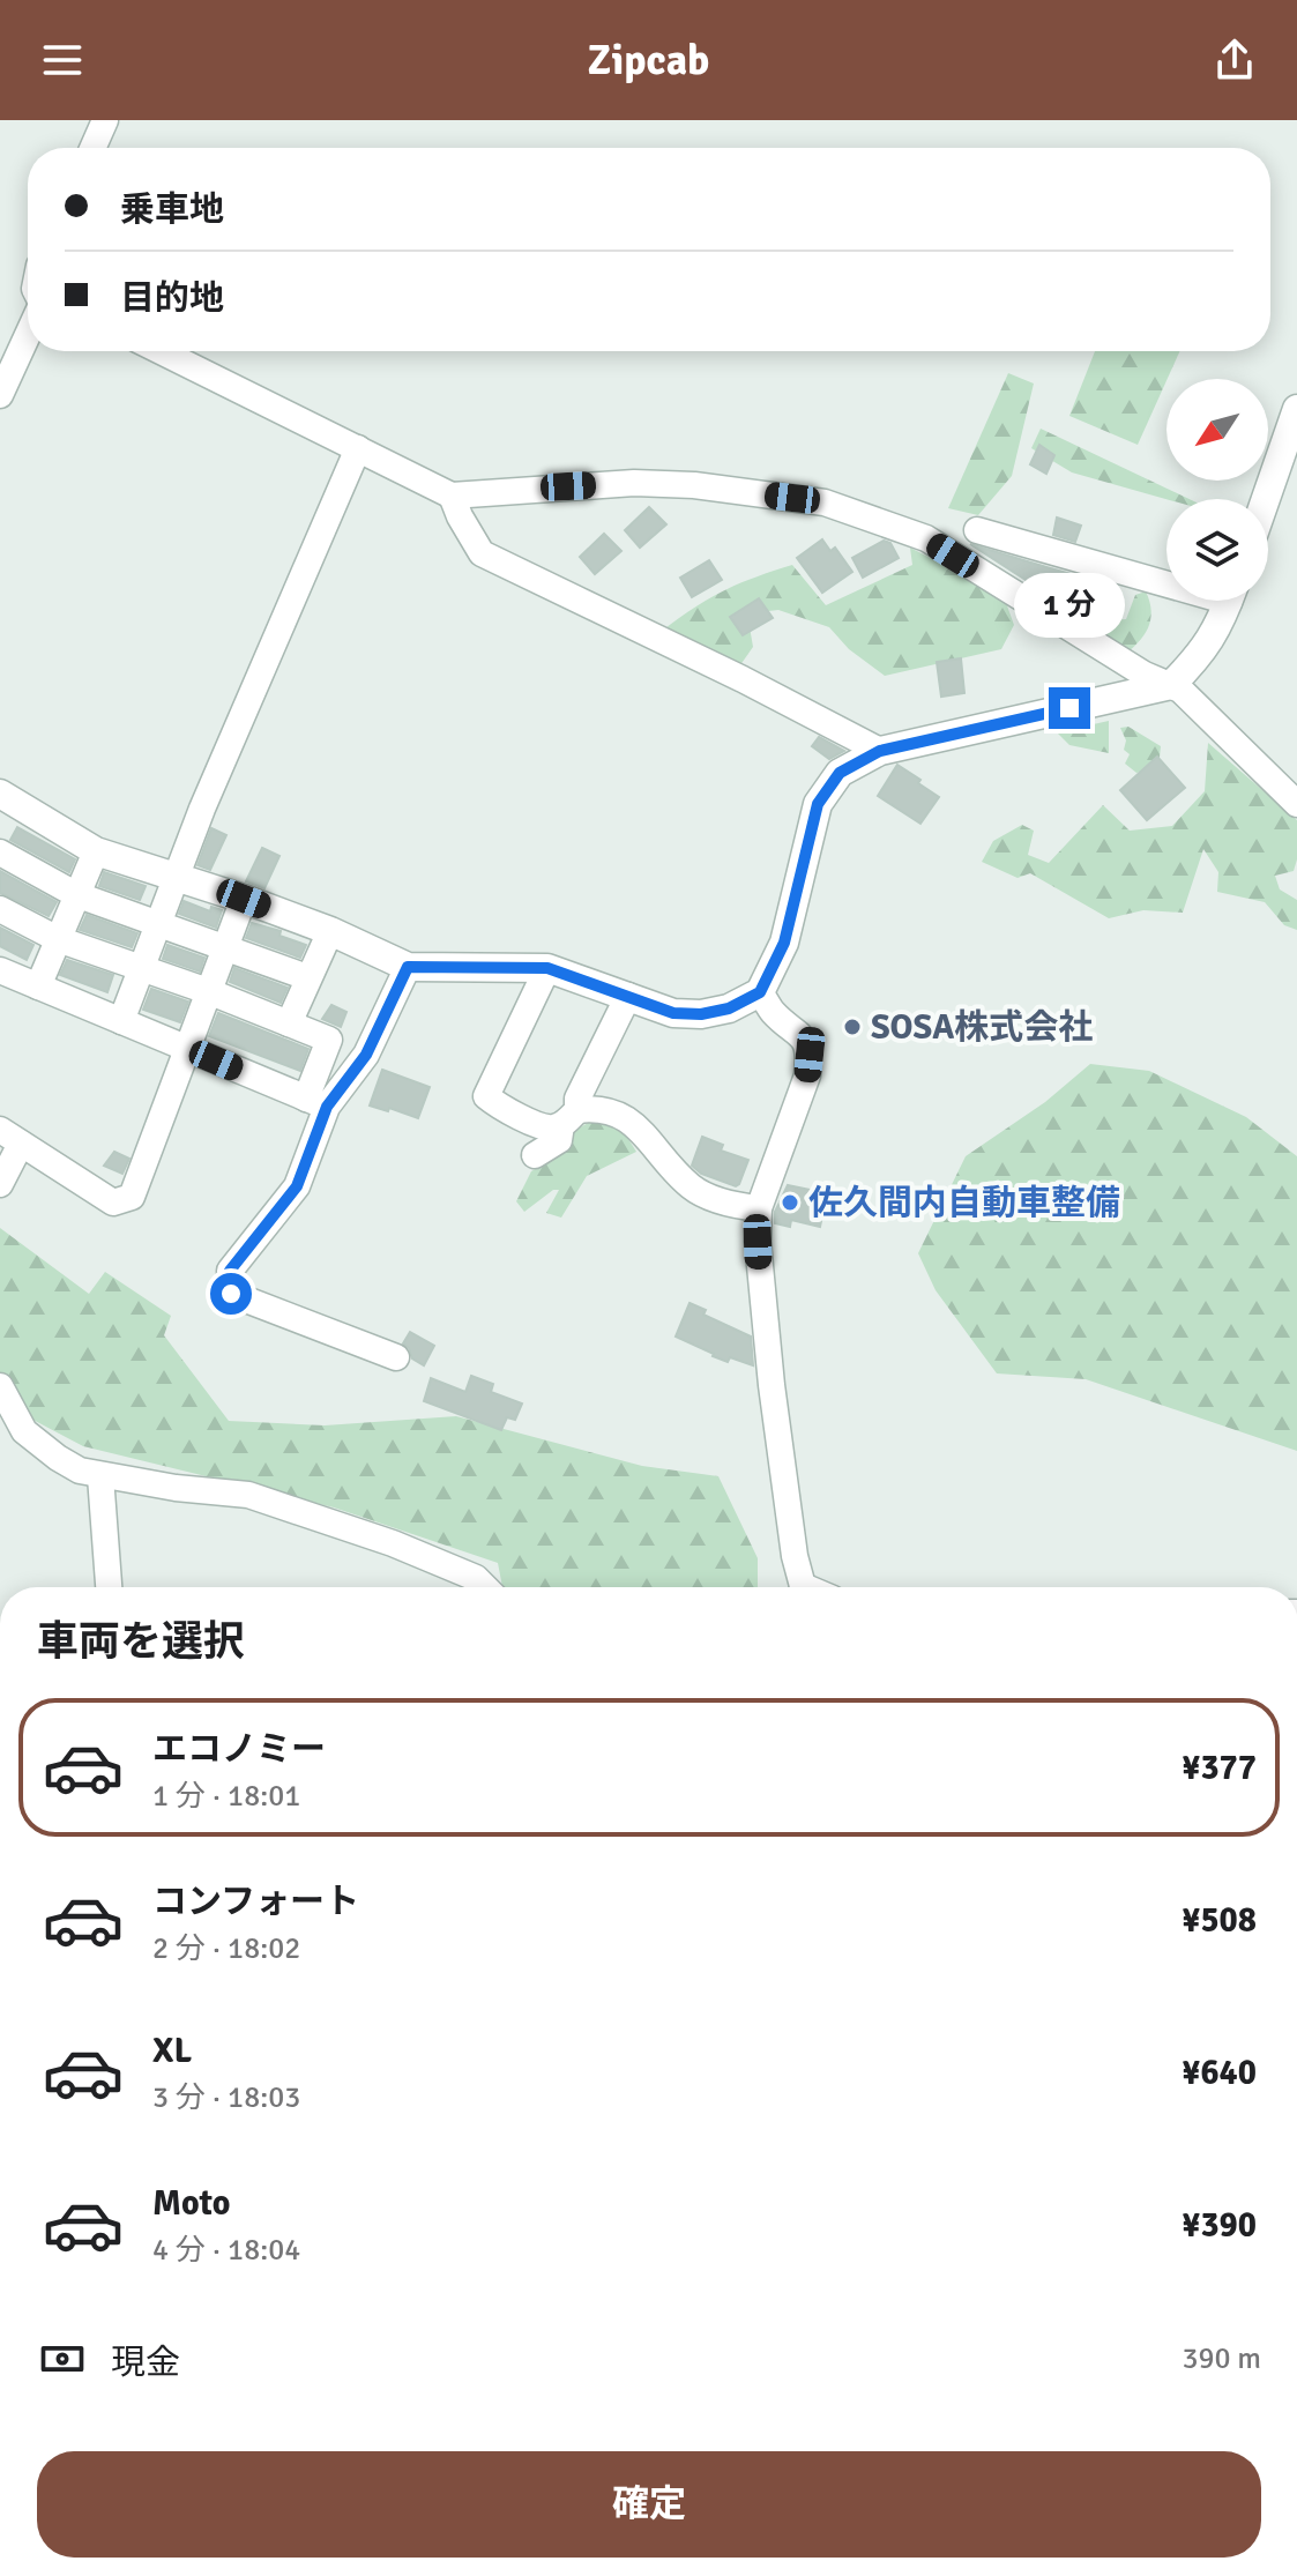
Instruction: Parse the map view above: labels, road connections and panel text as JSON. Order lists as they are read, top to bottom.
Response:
{
  "places": ["SOSA株式会社", "佐久間内自動車整備"],
  "north": "bottom left",
  "page": {
    "header": "Zipcab",
    "banner": ["乗車地", "目的地"],
    "bubble": "1 分",
    "heading": "車両を選択",
    "list": [
      {
        "name": "エコノミー",
        "note": "1 分 · 18:01",
        "value": "¥377"
      },
      {
        "name": "コンフォート",
        "note": "2 分 · 18:02",
        "value": "¥508"
      },
      {
        "name": "XL",
        "note": "3 分 · 18:03",
        "value": "¥640"
      },
      {
        "name": "Moto",
        "note": "4 分 · 18:04",
        "value": "¥390"
      }
    ],
    "pay": ["現金", "390 m"],
    "buttons": "確定"
  }
}
